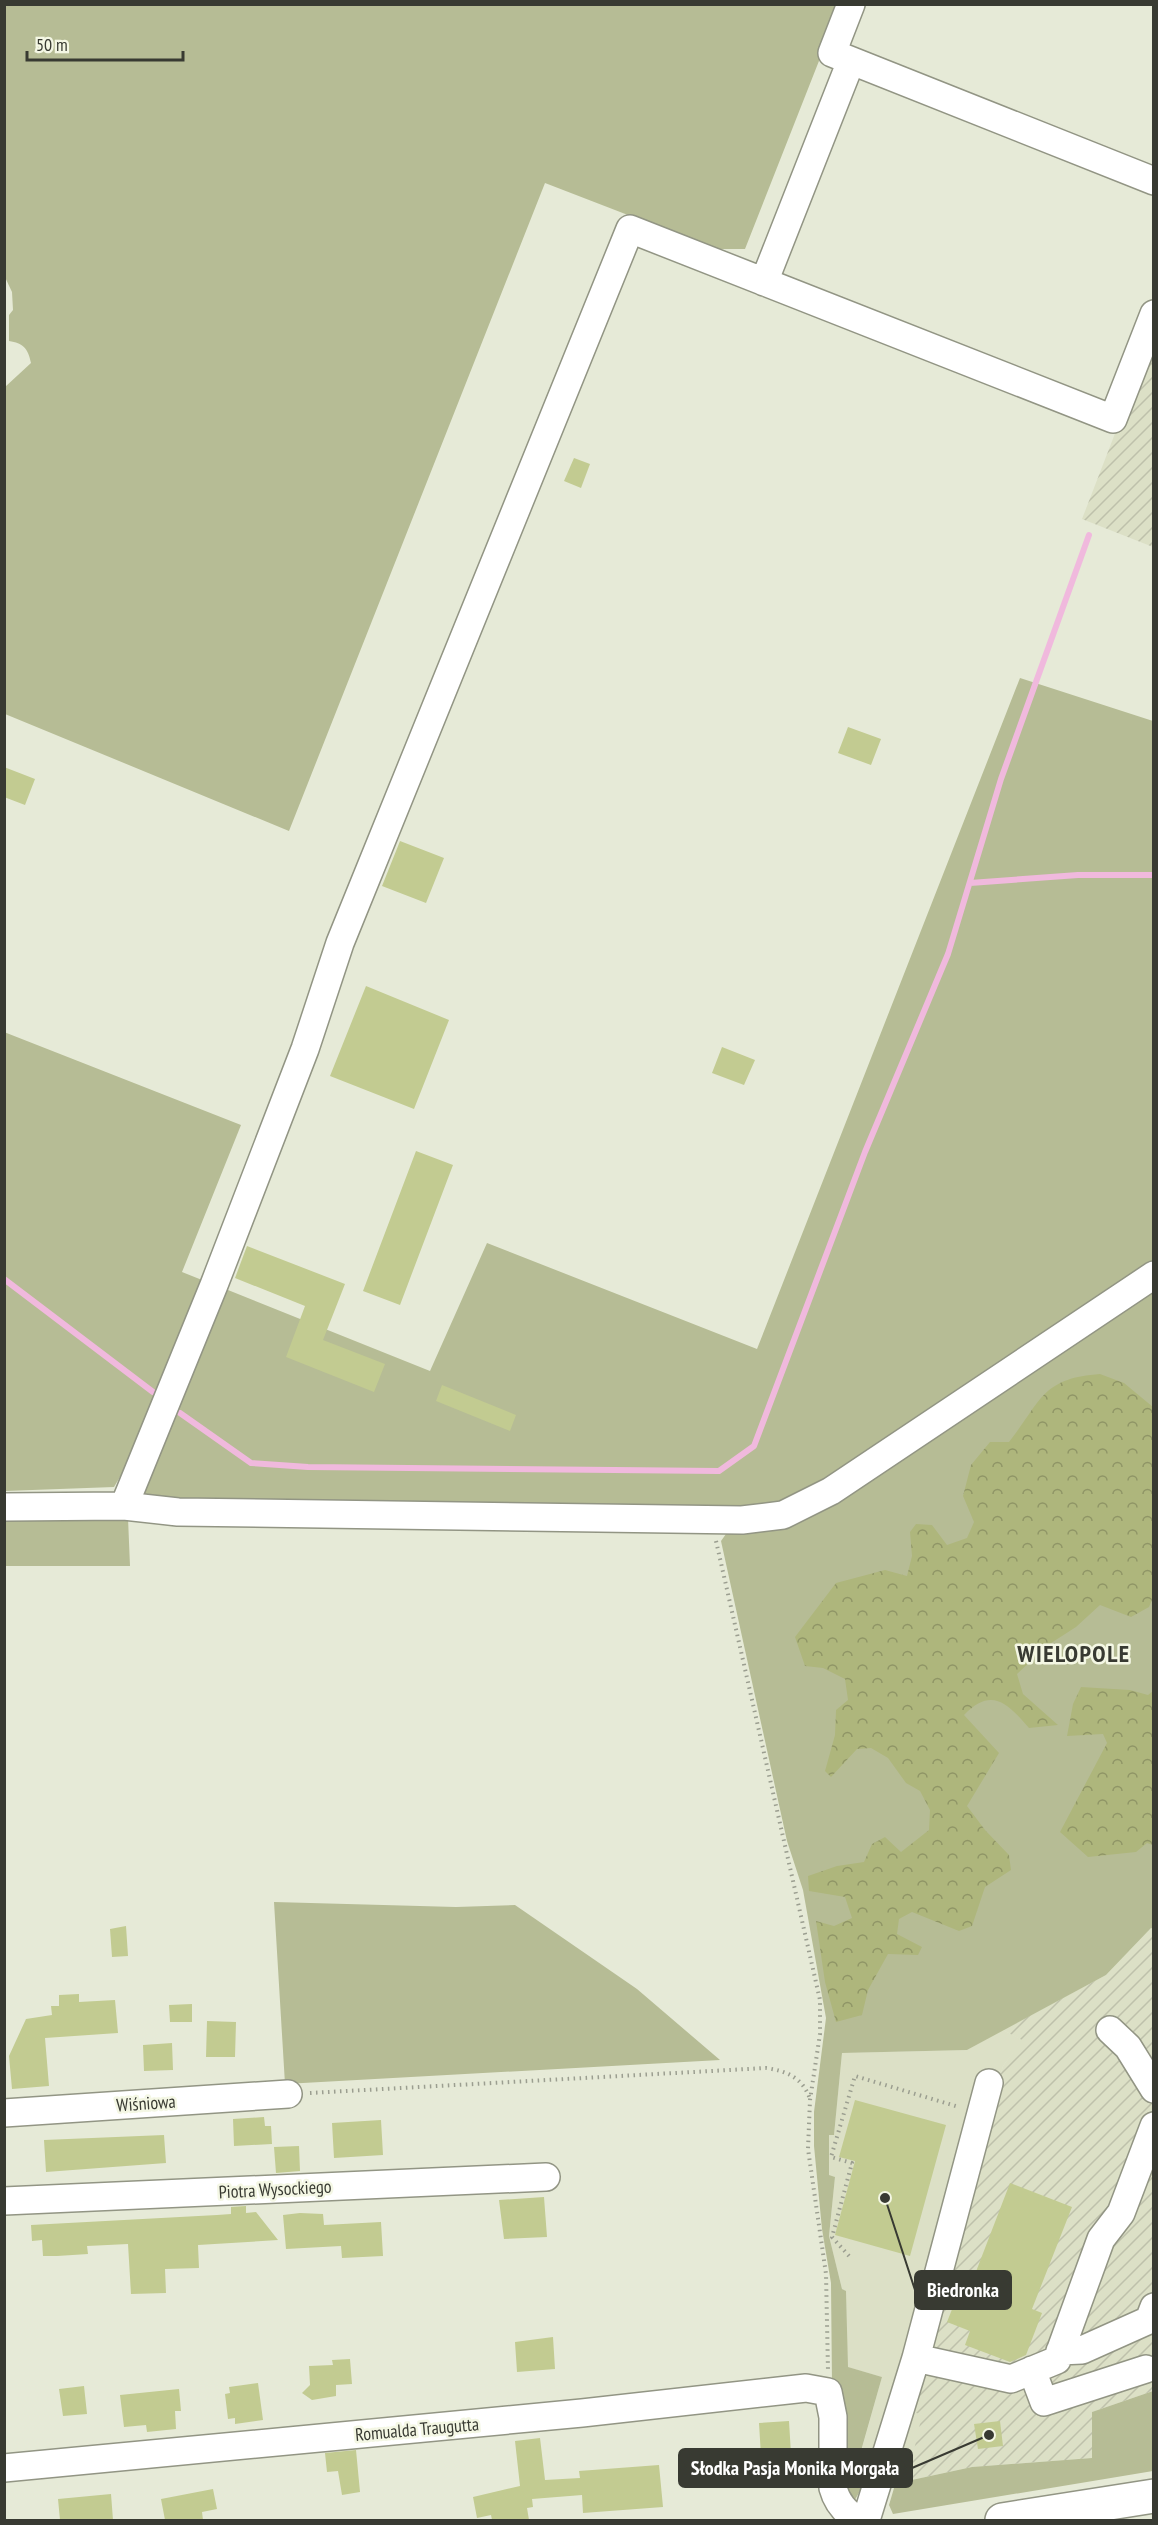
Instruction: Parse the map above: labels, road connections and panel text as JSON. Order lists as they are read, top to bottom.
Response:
{
  "streets": {
    "street": ["Wiśniowa", "Piotra Wysockiego", "Romualda Traugutta"]
  },
  "districts": ["WIELOPOLE"],
  "places": ["Biedronka", "Słodka Pasja Monika Morgała"],
  "scale_bar": "50 m"
}
